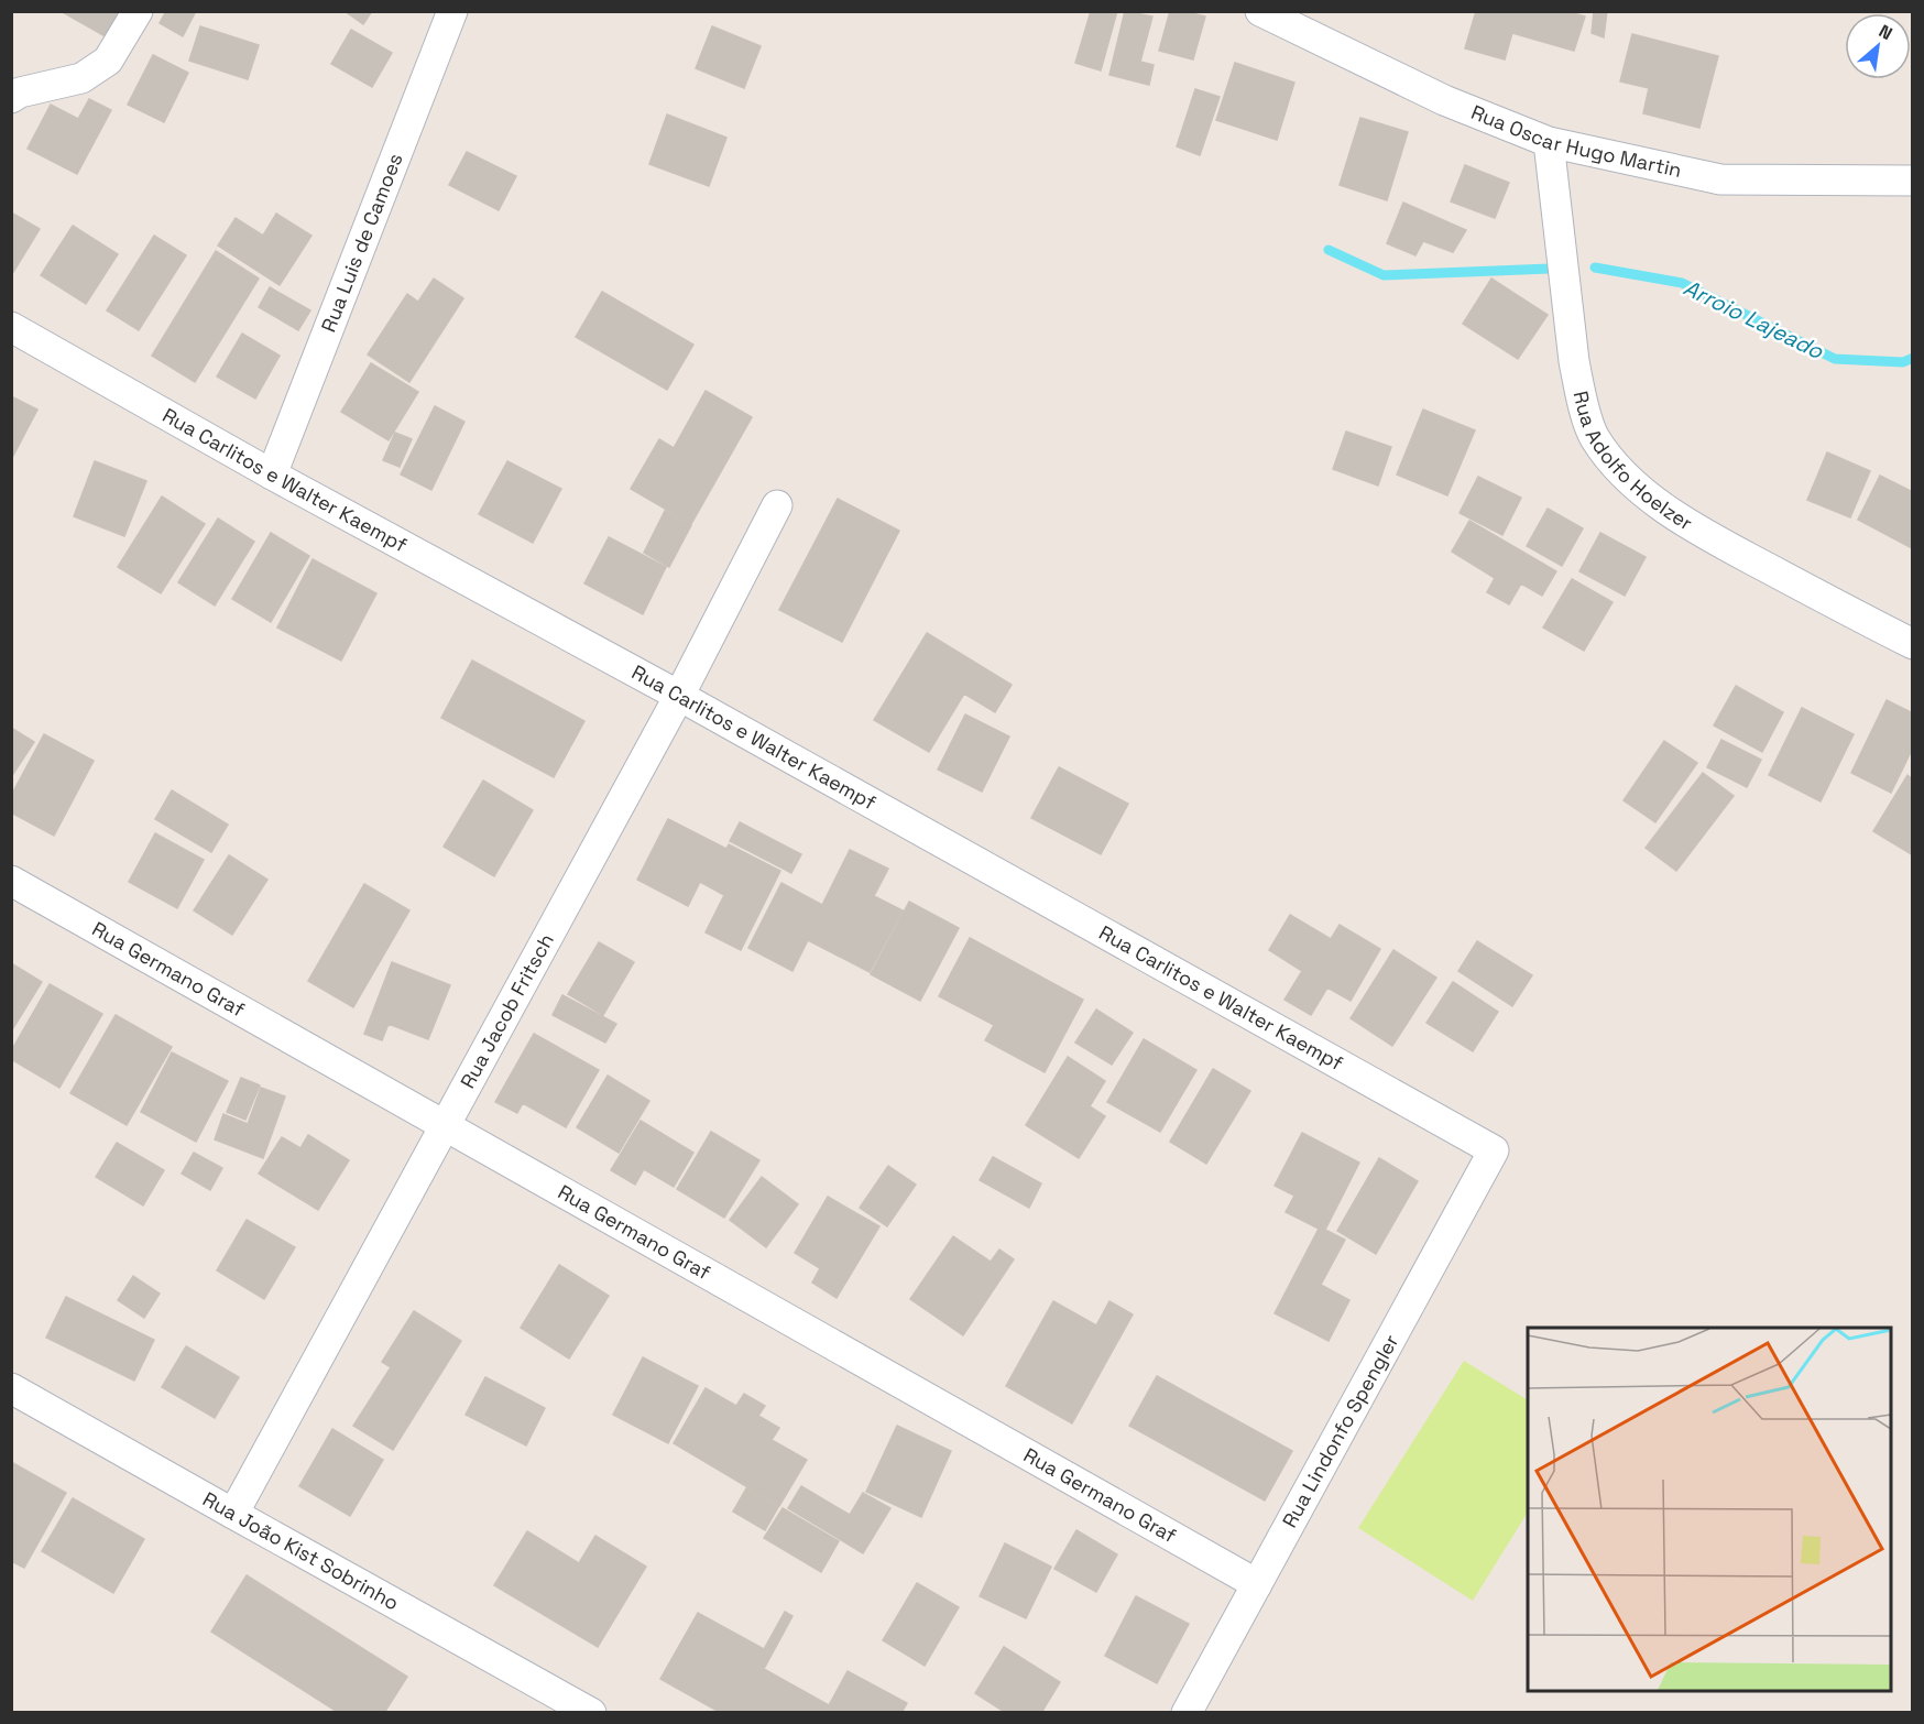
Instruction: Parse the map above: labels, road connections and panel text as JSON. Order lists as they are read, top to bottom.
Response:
{
  "streets": {
    "street": [
      "Rua Oscar Hugo Martin",
      "Rua Luis de Camoes",
      "Rua Adolfo Hoelzer",
      "Rua Carlitos e Walter Kaempf",
      "Rua Germano Graf",
      "Rua Jacob Fritsch",
      "Rua Lindonfo Spengler",
      "Rua João Kist Sobrinho"
    ]
  },
  "crossings": [
    ["Rua Oscar Hugo Martin", "Rua Adolfo Hoelzer"],
    ["Rua Luis de Camoes", "Rua Carlitos e Walter Kaempf"],
    ["Rua Carlitos e Walter Kaempf", "Rua Jacob Fritsch"],
    ["Rua Carlitos e Walter Kaempf", "Rua Lindonfo Spengler"],
    ["Rua Germano Graf", "Rua Jacob Fritsch"],
    ["Rua Germano Graf", "Rua Lindonfo Spengler"],
    ["Rua Jacob Fritsch", "Rua João Kist Sobrinho"]
  ],
  "water": ["Arroio Lajeado"],
  "north": "top right"
}
